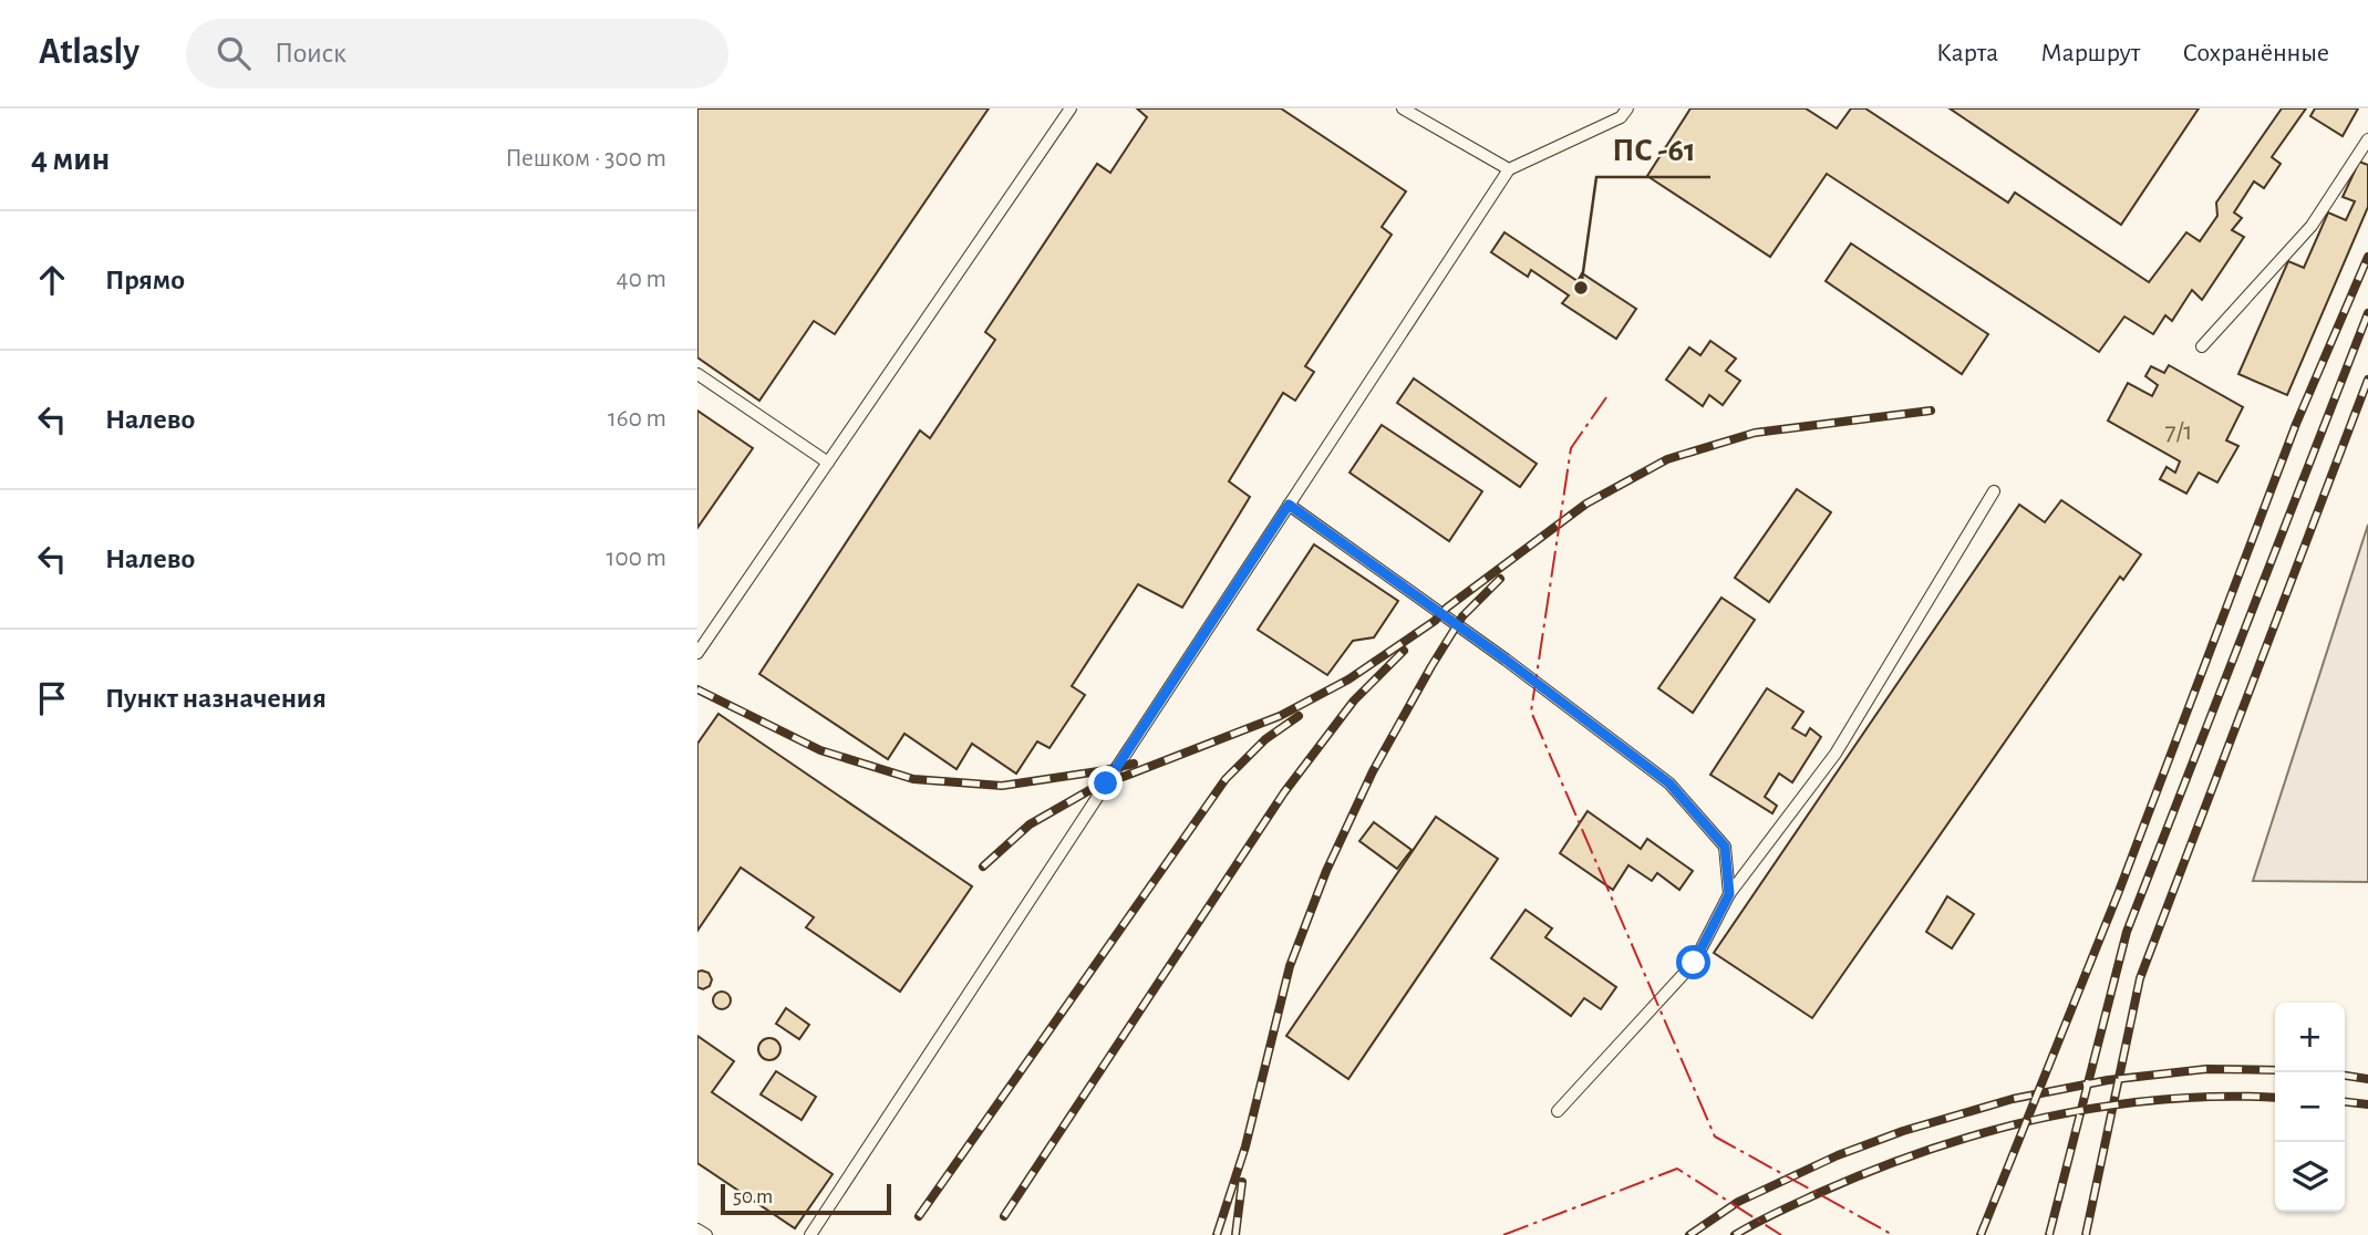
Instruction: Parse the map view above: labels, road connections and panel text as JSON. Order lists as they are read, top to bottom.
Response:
{
  "places": ["ПС -61"],
  "house_numbers": ["7/1"],
  "scale_bar": "50 m",
  "page": {
    "header": "Atlasly",
    "search": "Поиск",
    "nav": ["Карта", "Маршрут", "Сохранённые"],
    "heading": ["4 мин", "Пешком · 300 m"],
    "list": [
      ["Прямо", "40 m"],
      ["Налево", "160 m"],
      ["Налево", "100 m"],
      "Пункт назначения"
    ],
    "map_buttons": ["+", "−"],
    "scale": "50 m"
  }
}
